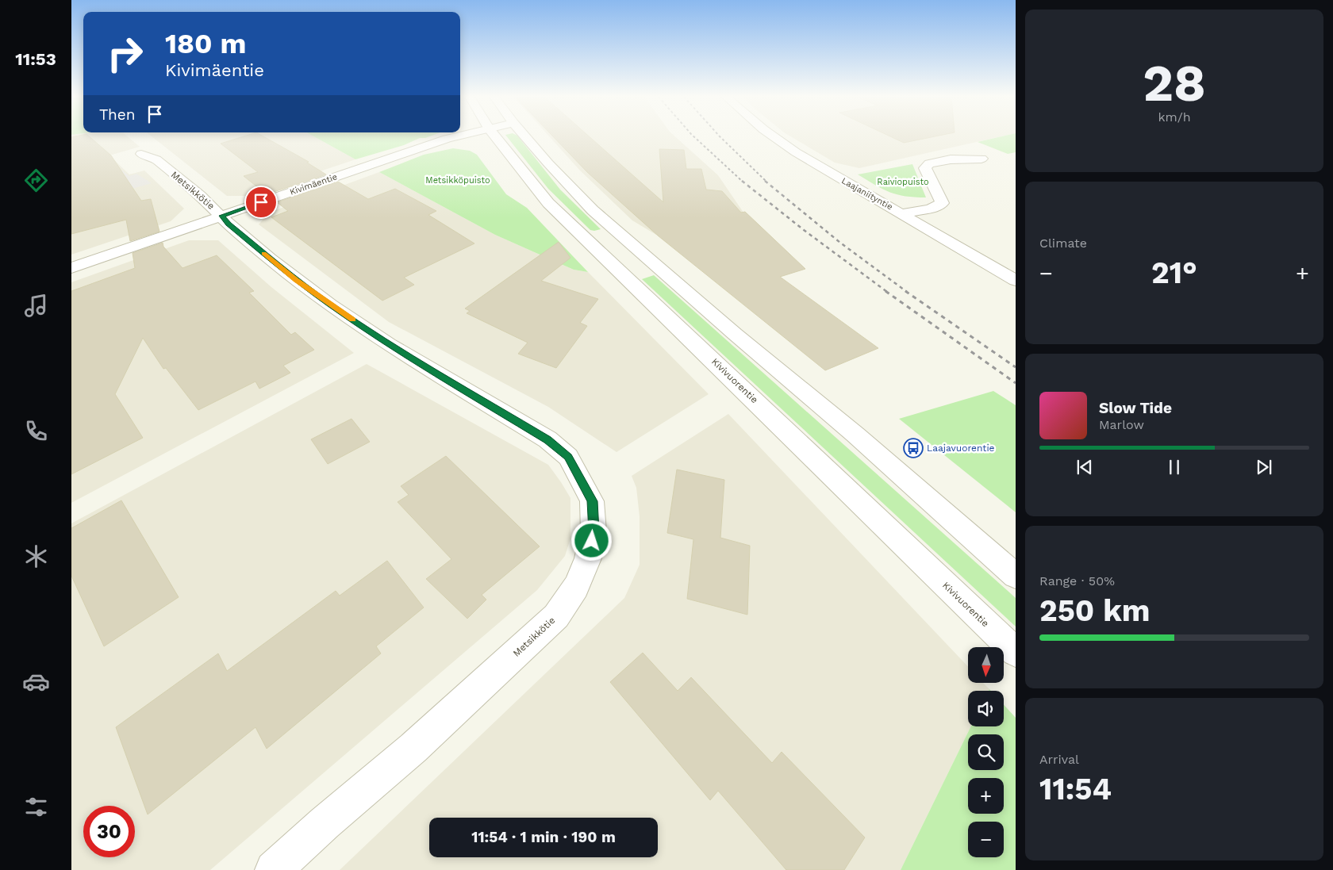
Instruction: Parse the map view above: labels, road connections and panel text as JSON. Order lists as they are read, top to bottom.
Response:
{
  "streets": {
    "street": [
      "Kivimäentie",
      "Metsikkötie",
      "Laajaniityntie",
      "Kivivuorentie"
    ]
  },
  "crossings": [
    ["Kivimäentie", "Metsikkötie"]
  ],
  "parks": ["Metsikköpuisto", "Raiviopuisto"],
  "places": {
    "bus stop": ["Laajavuorentie"]
  },
  "north": "bottom",
  "page": {
    "tabs": "11:53",
    "tile": [
      ["28", "km/h"],
      "Climate",
      ["Range · 50%", "250 km"],
      ["Arrival", "11:54"]
    ],
    "turn": ["180 m", "Kivimäentie"],
    "then": "Then",
    "heat": ["−", "21°", "+"],
    "song": ["Slow Tide", "Marlow"],
    "map_buttons": ["+", "−"],
    "limit": "30",
    "trip": "11:54 · 1 min · 190 m"
  }
}
